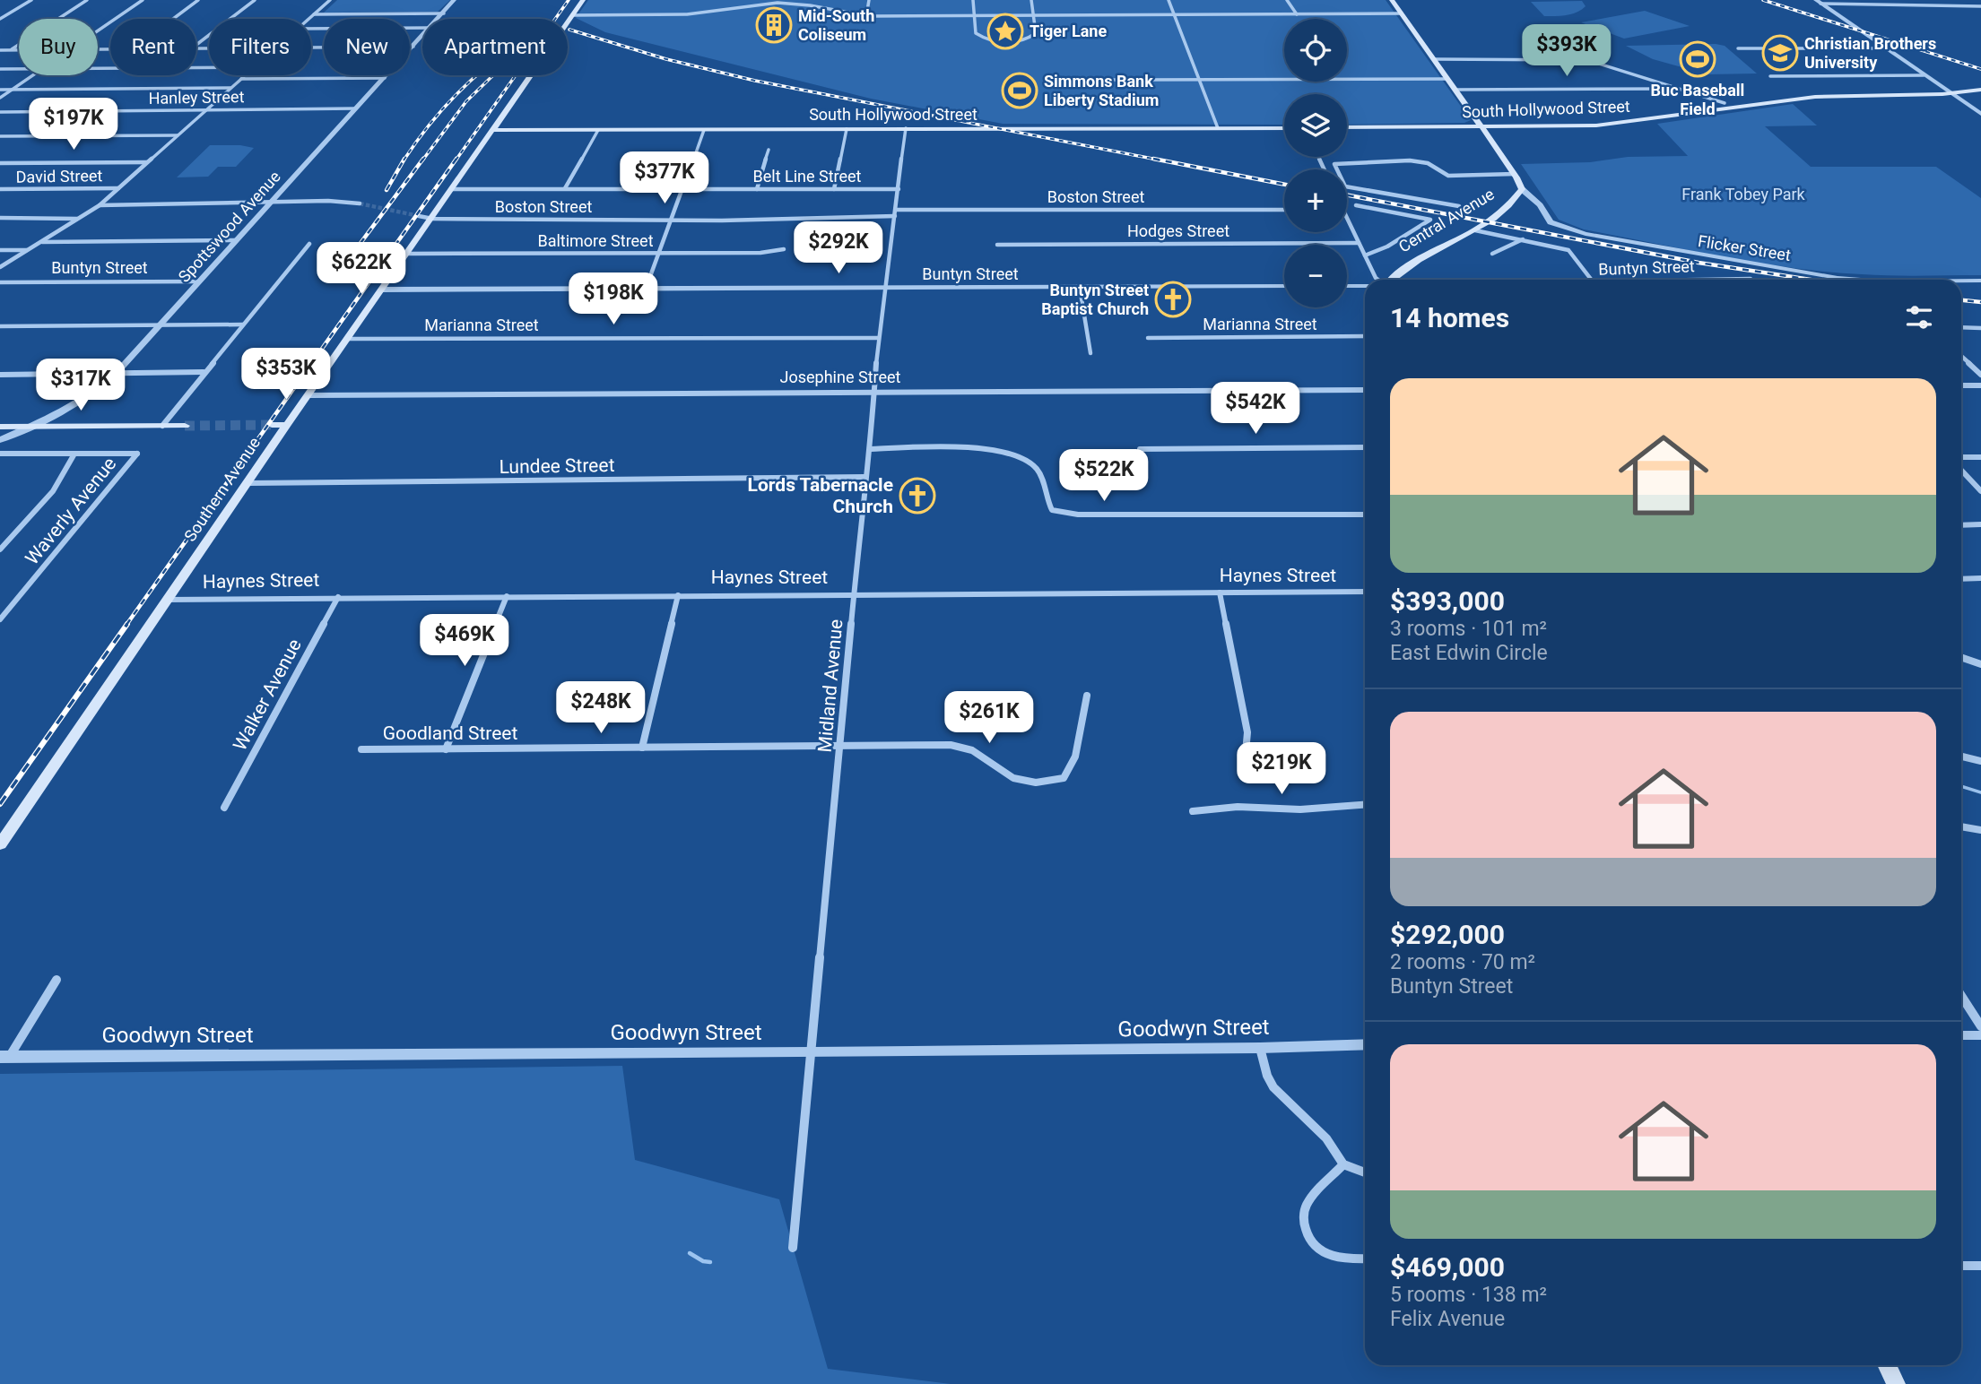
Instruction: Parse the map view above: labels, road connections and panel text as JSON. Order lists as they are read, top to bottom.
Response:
{
  "streets": {
    "main road": ["South Hollywood Street", "Central Avenue", "Southern Avenue"],
    "street": [
      "Hanley Street",
      "David Street",
      "Belt Line Street",
      "Boston Street",
      "Spottswood Avenue",
      "Hodges Street",
      "Baltimore Street",
      "Flicker Street",
      "Buntyn Street",
      "Marianna Street",
      "Josephine Street",
      "Lundee Street",
      "Waverly Avenue",
      "Haynes Street",
      "Midland Avenue",
      "Walker Avenue",
      "Goodland Street",
      "Goodwyn Street"
    ]
  },
  "crossings": [
    ["Hanley Street", "Spottswood Avenue"],
    ["South Hollywood Street", "Central Avenue"],
    ["South Hollywood Street", "Southern Avenue"],
    ["South Hollywood Street", "Midland Avenue"],
    ["Belt Line Street", "Southern Avenue"],
    ["Belt Line Street", "Midland Avenue"],
    ["Boston Street", "Southern Avenue"],
    ["Boston Street", "Midland Avenue"],
    ["Central Avenue", "Flicker Street"],
    ["Spottswood Avenue", "Buntyn Street"],
    ["Baltimore Street", "Southern Avenue"],
    ["Buntyn Street", "Southern Avenue"],
    ["Buntyn Street", "Midland Avenue"],
    ["Marianna Street", "Southern Avenue"],
    ["Marianna Street", "Midland Avenue"],
    ["Josephine Street", "Southern Avenue"],
    ["Josephine Street", "Midland Avenue"],
    ["Lundee Street", "Southern Avenue"],
    ["Lundee Street", "Midland Avenue"],
    ["Southern Avenue", "Haynes Street"],
    ["Haynes Street", "Midland Avenue"],
    ["Haynes Street", "Walker Avenue"],
    ["Midland Avenue", "Goodland Street"],
    ["Midland Avenue", "Goodwyn Street"]
  ],
  "parks": ["Frank Tobey Park"],
  "places": {
    "building": ["Mid-South Coliseum"],
    "place": ["Tiger Lane"],
    "school or university": ["Christian Brothers University"],
    "sports": ["Buc Baseball Field", "Simmons Bank Liberty Stadium"],
    "church": ["Buntyn Street Baptist Church", "Lords Tabernacle Church"]
  },
  "page": {
    "map_buttons": ["+", "−"],
    "chip": [
      "Buy",
      "Rent",
      "Filters",
      "New",
      "Apartment"
    ],
    "price": [
      "$393K",
      "$197K",
      "$377K",
      "$292K",
      "$622K",
      "$198K",
      "$353K",
      "$317K",
      "$542K",
      "$522K",
      "$469K",
      "$248K",
      "$261K",
      "$219K"
    ],
    "heading": "14 homes",
    "list": [
      {
        "name": "$393,000",
        "note": "3 rooms · 101 m² · East Edwin Circle"
      },
      {
        "name": "$292,000",
        "note": "2 rooms · 70 m² · Buntyn Street"
      },
      {
        "name": "$469,000",
        "note": "5 rooms · 138 m² · Felix Avenue"
      }
    ]
  }
}
